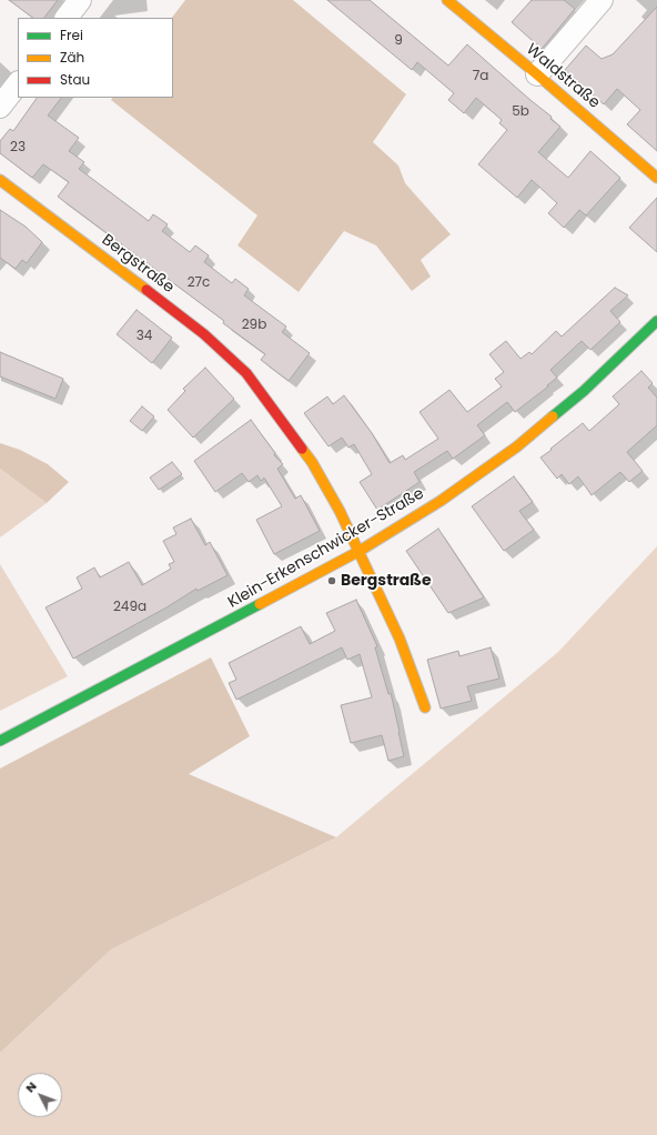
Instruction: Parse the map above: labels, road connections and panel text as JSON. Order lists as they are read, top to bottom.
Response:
{
  "streets": {
    "street": ["Waldstraße", "Bergstraße", "Klein-Erkenschwicker-Straße"]
  },
  "crossings": [
    ["Bergstraße", "Klein-Erkenschwicker-Straße"]
  ],
  "places": ["Bergstraße"],
  "house_numbers": [
    "9",
    "7a",
    "5b",
    "23",
    "27c",
    "29b",
    "34",
    "249a"
  ],
  "legend": ["Frei", "Zäh", "Stau"],
  "north": "top left"
}
